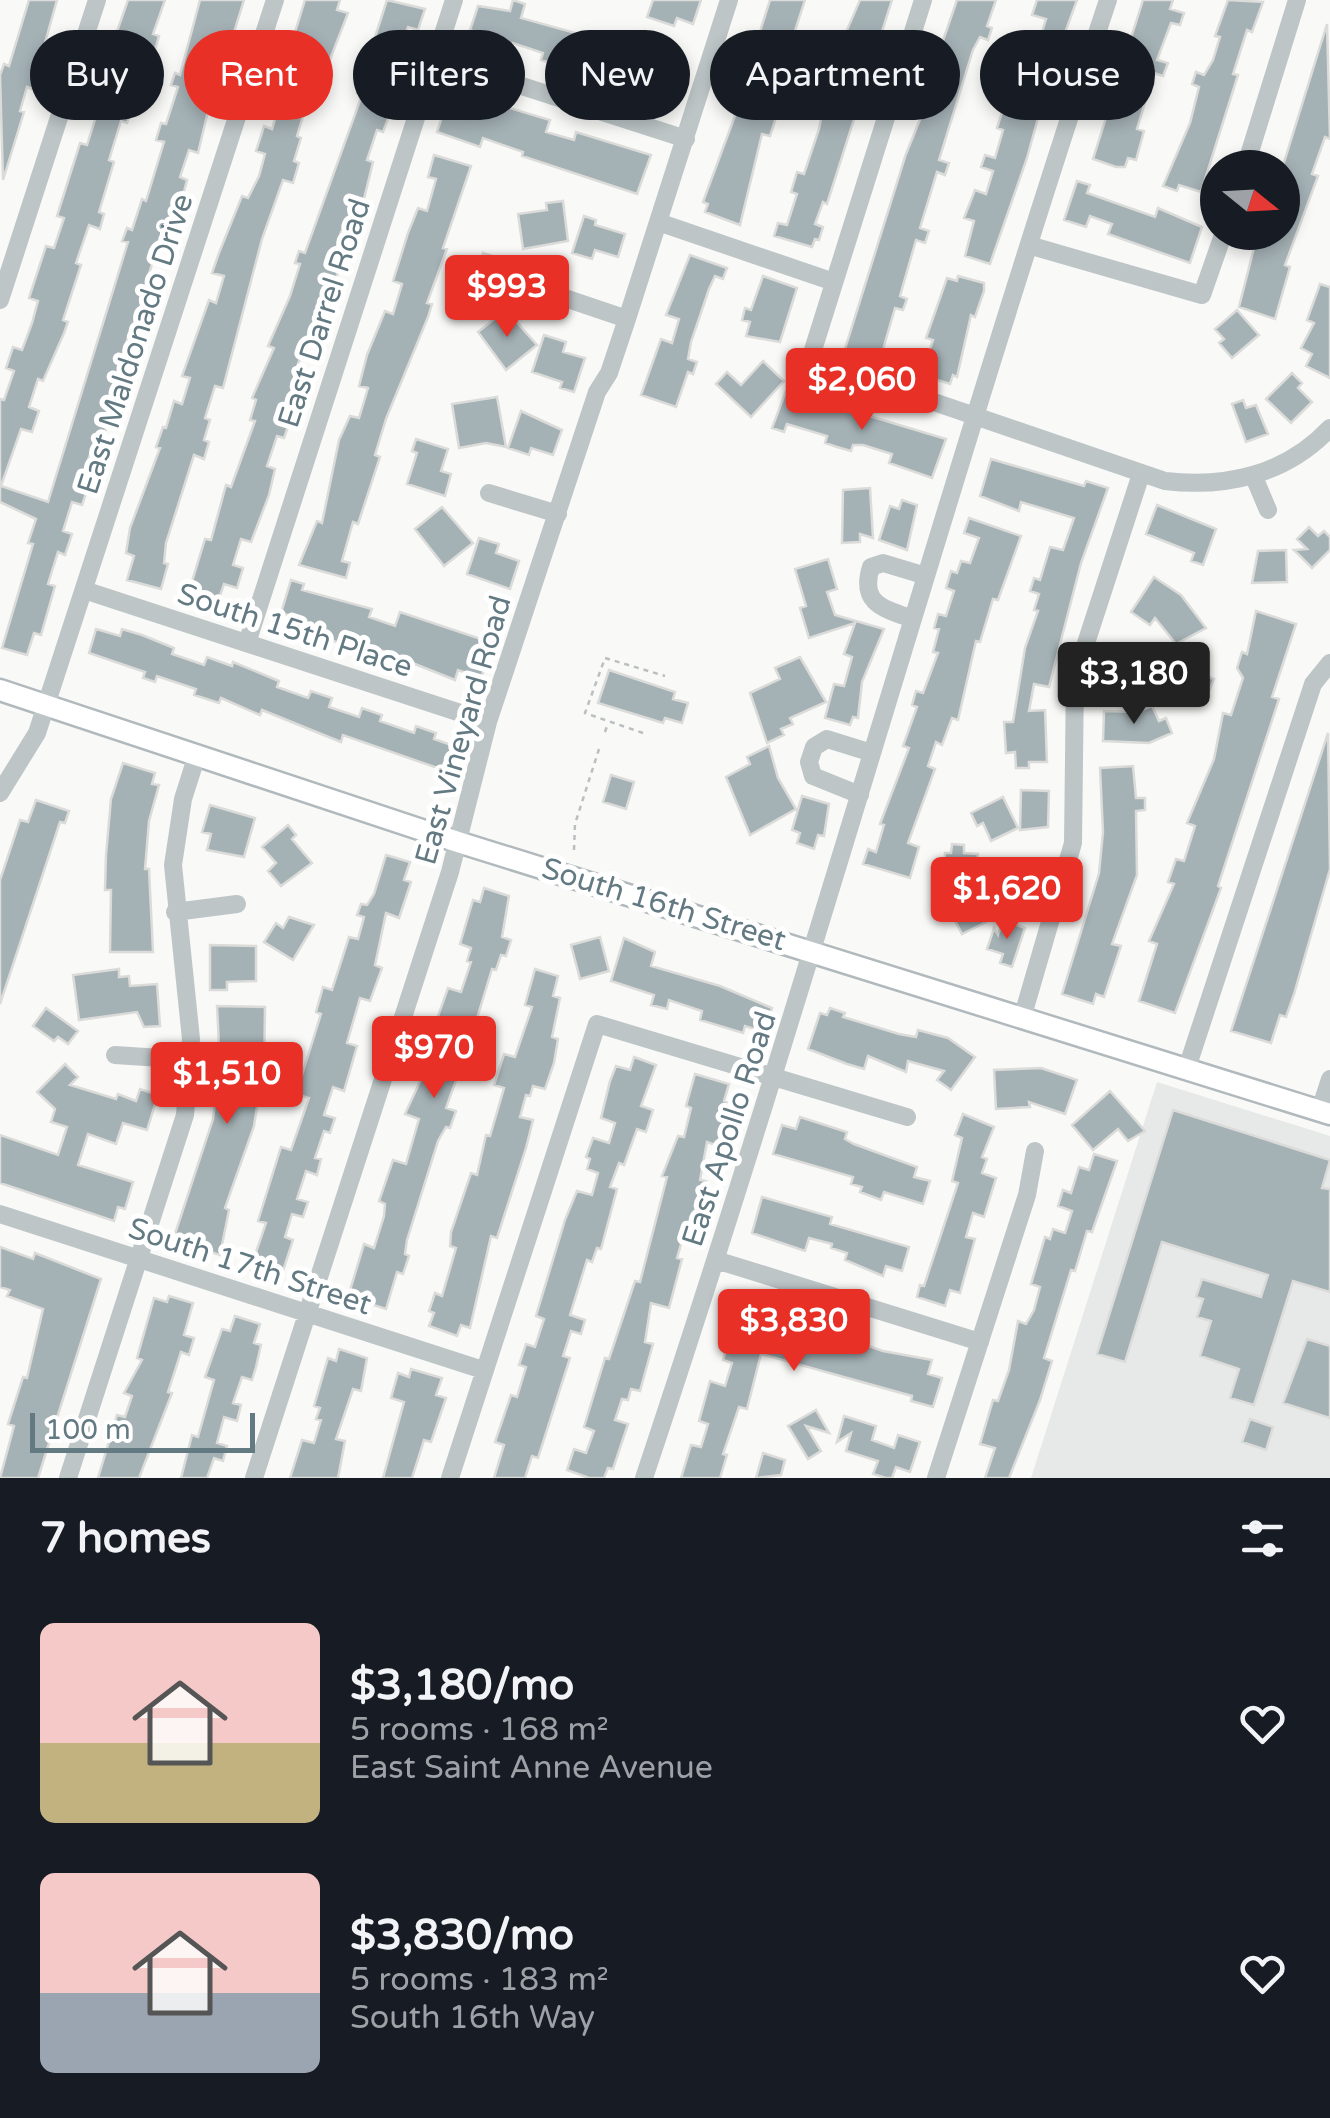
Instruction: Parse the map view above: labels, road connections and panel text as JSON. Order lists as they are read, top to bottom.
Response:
{
  "streets": {
    "main road": ["South 16th Street"],
    "street": [
      "East Darrel Road",
      "East Maldonado Drive",
      "South 15th Place",
      "East Vineyard Road",
      "East Apollo Road",
      "South 17th Street"
    ]
  },
  "crossings": [
    ["East Darrel Road", "South 15th Place"],
    ["East Maldonado Drive", "South 15th Place"],
    ["East Maldonado Drive", "South 16th Street"],
    ["South 15th Place", "East Vineyard Road"],
    ["East Vineyard Road", "South 16th Street"],
    ["East Vineyard Road", "South 17th Street"],
    ["South 16th Street", "East Apollo Road"]
  ],
  "scale_bar": "100 m",
  "north": "right",
  "page": {
    "chip": [
      "Buy",
      "Rent",
      "Filters",
      "New",
      "Apartment",
      "House"
    ],
    "price": [
      "$993",
      "$2,060",
      "$3,180",
      "$1,620",
      "$970",
      "$1,510",
      "$3,830"
    ],
    "scale": "100 m",
    "heading": "7 homes",
    "list": [
      {
        "name": "$3,180/mo",
        "note": "5 rooms · 168 m² · East Saint Anne Avenue"
      },
      {
        "name": "$3,830/mo",
        "note": "5 rooms · 183 m² · South 16th Way"
      }
    ]
  }
}
